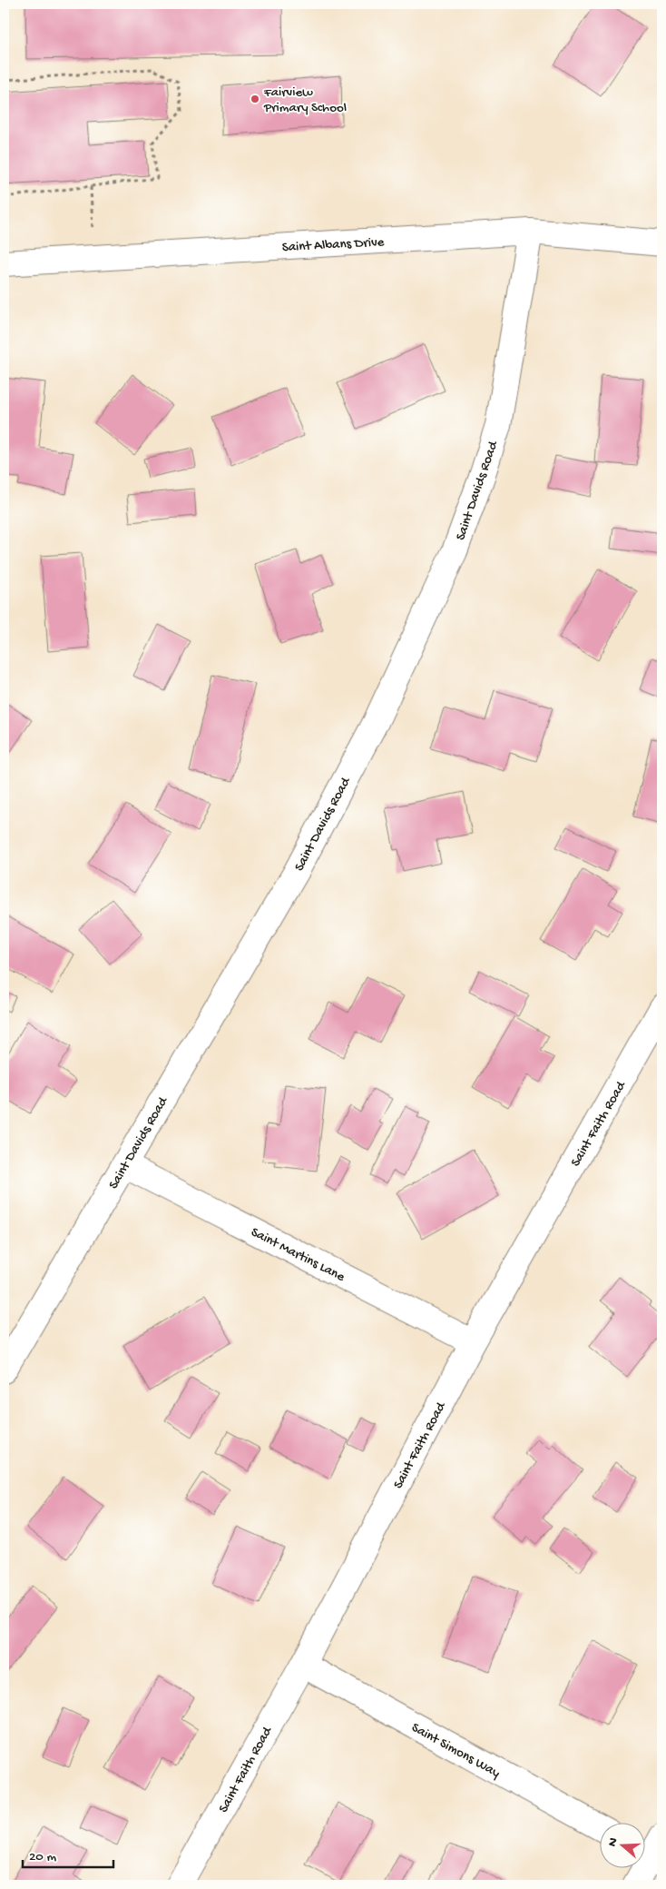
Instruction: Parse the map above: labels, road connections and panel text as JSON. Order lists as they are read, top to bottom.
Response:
{
  "streets": {
    "street": [
      "Saint Albans Drive",
      "Saint Davids Road",
      "Saint Faith Road",
      "Saint Martins Lane",
      "Saint Simons Way"
    ]
  },
  "crossings": [
    ["Saint Albans Drive", "Saint Davids Road"],
    ["Saint Davids Road", "Saint Martins Lane"],
    ["Saint Faith Road", "Saint Martins Lane"],
    ["Saint Faith Road", "Saint Simons Way"]
  ],
  "places": ["Fairview Primary School"],
  "scale_bar": "20 m",
  "north": "left"
}
